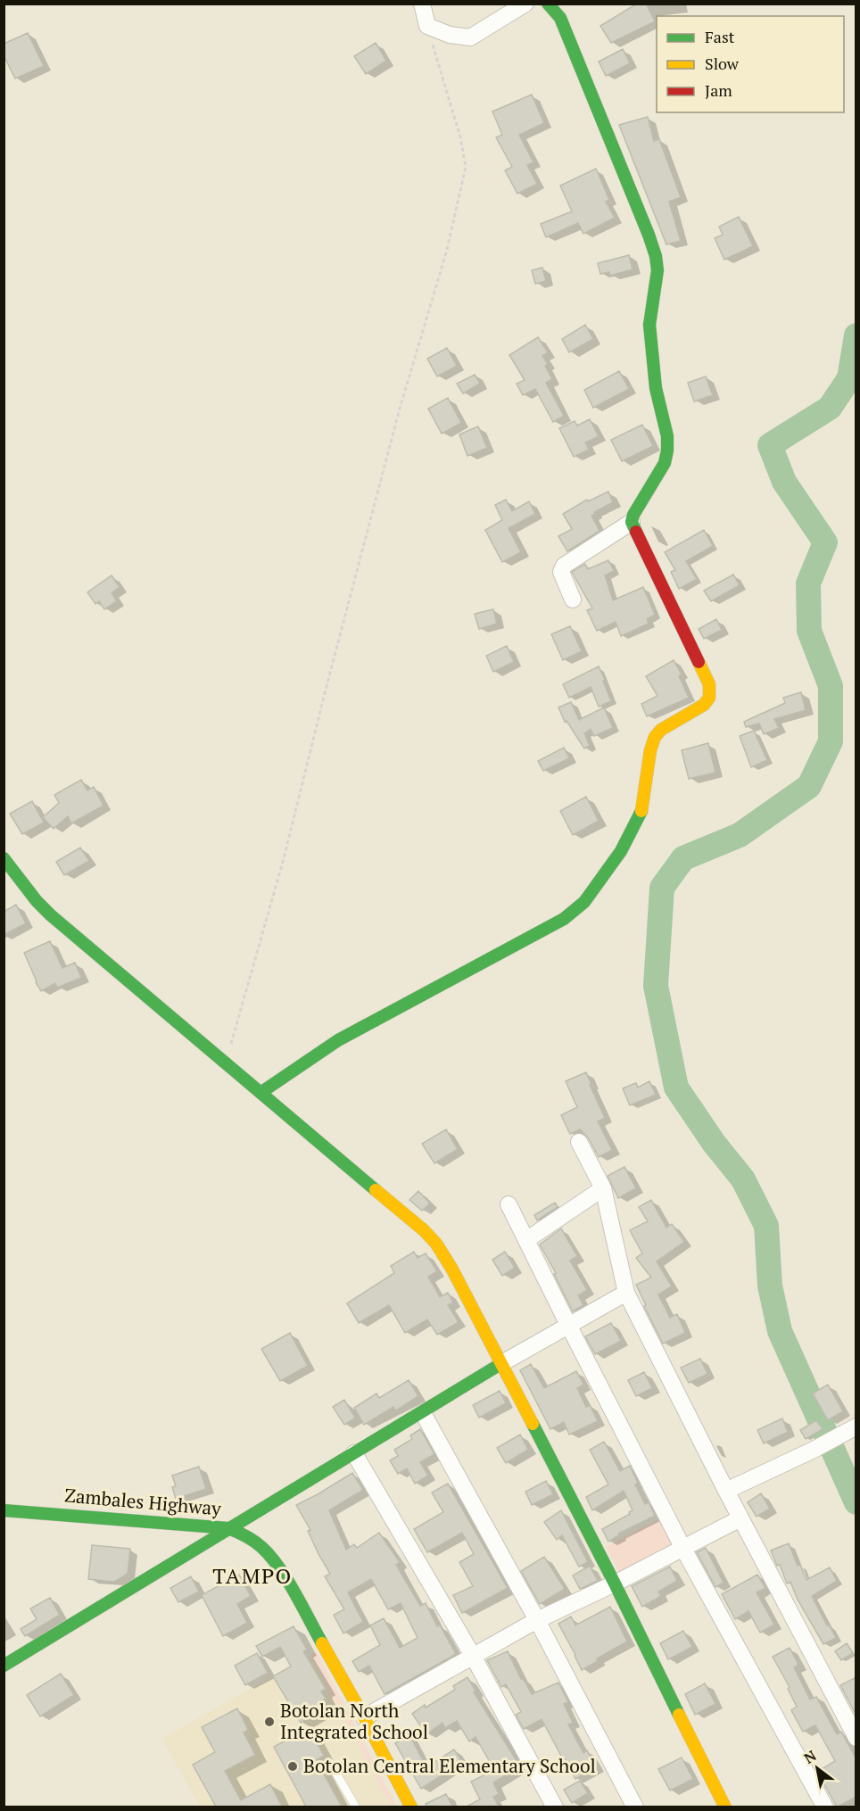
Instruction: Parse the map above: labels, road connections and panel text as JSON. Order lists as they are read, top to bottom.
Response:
{
  "streets": {
    "street": ["Zambales Highway"]
  },
  "districts": ["TAMPO"],
  "places": ["Botolan North Integrated School", "Botolan Central Elementary School"],
  "legend": ["Fast", "Slow", "Jam"],
  "north": "top left"
}
